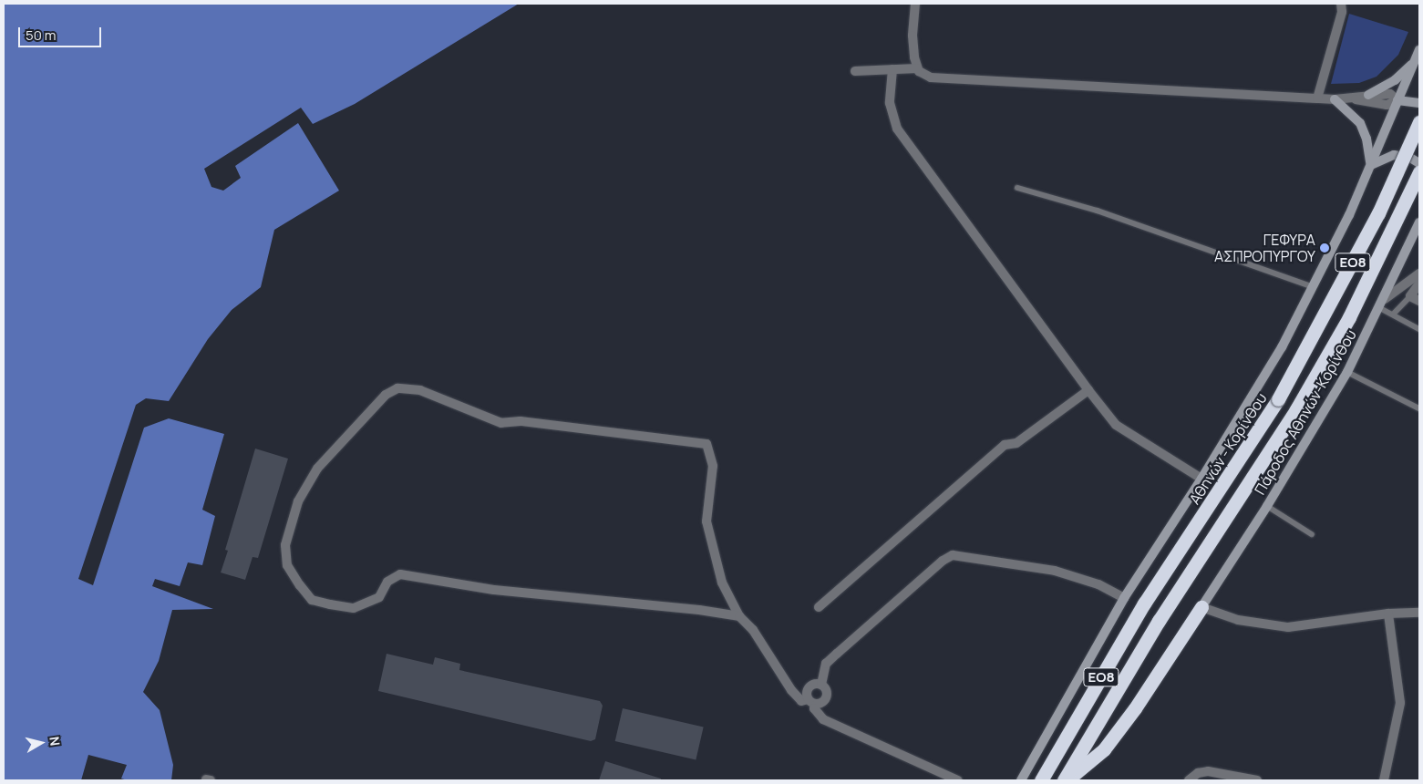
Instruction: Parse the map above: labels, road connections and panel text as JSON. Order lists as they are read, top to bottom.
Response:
{
  "streets": {
    "highway": ["ΕΟ8", "Αθηνών - Κορίνθου"],
    "main road": ["Πάροδος Αθηνών-Κορίνθου"]
  },
  "places": ["ΓΕΦΥΡΑ ΑΣΠΡΟΠΥΡΓΟΥ"],
  "scale_bar": "50 m",
  "north": "right"
}
